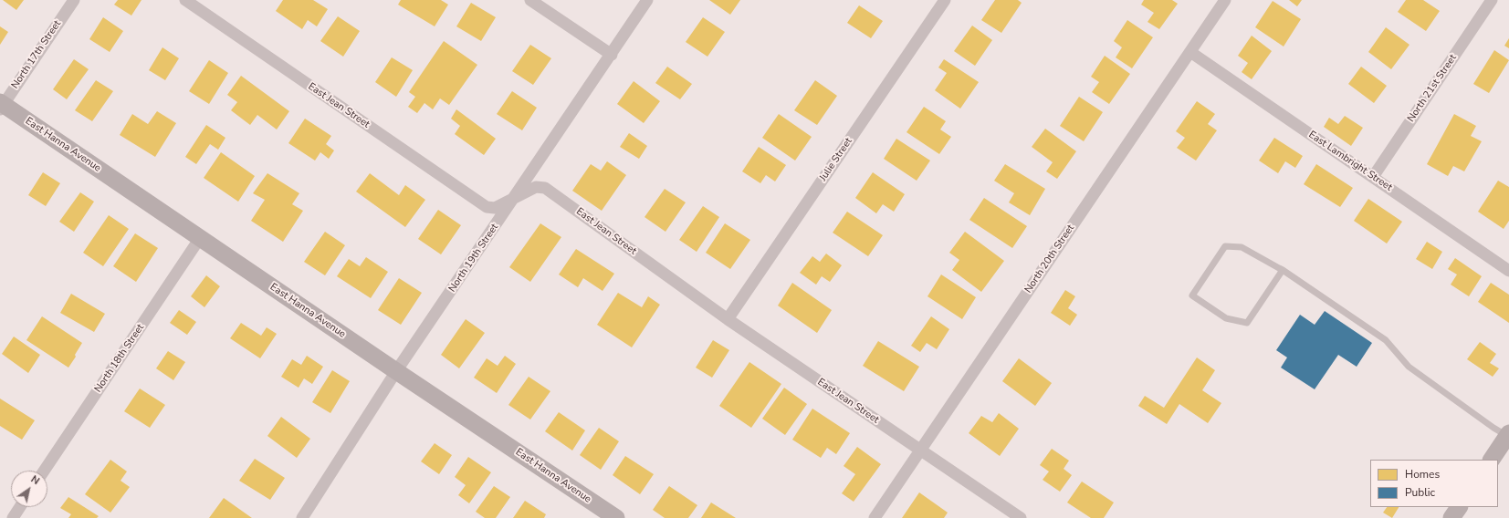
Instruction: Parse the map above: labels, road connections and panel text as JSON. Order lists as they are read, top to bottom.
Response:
{
  "streets": {
    "street": [
      "North 17th Street",
      "North 21st Street",
      "East Jean Street",
      "East Hanna Avenue",
      "Julie Street",
      "East Lambright Street",
      "North 19th Street",
      "North 20th Street",
      "North 18th Street"
    ]
  },
  "crossings": [
    ["North 17th Street", "East Hanna Avenue"],
    ["North 21st Street", "East Lambright Street"],
    ["East Jean Street", "Julie Street"],
    ["East Jean Street", "North 19th Street"],
    ["East Jean Street", "North 20th Street"],
    ["East Hanna Avenue", "North 19th Street"],
    ["East Hanna Avenue", "North 18th Street"],
    ["East Lambright Street", "North 20th Street"]
  ],
  "legend": ["Homes", "Public"],
  "north": "top right"
}
